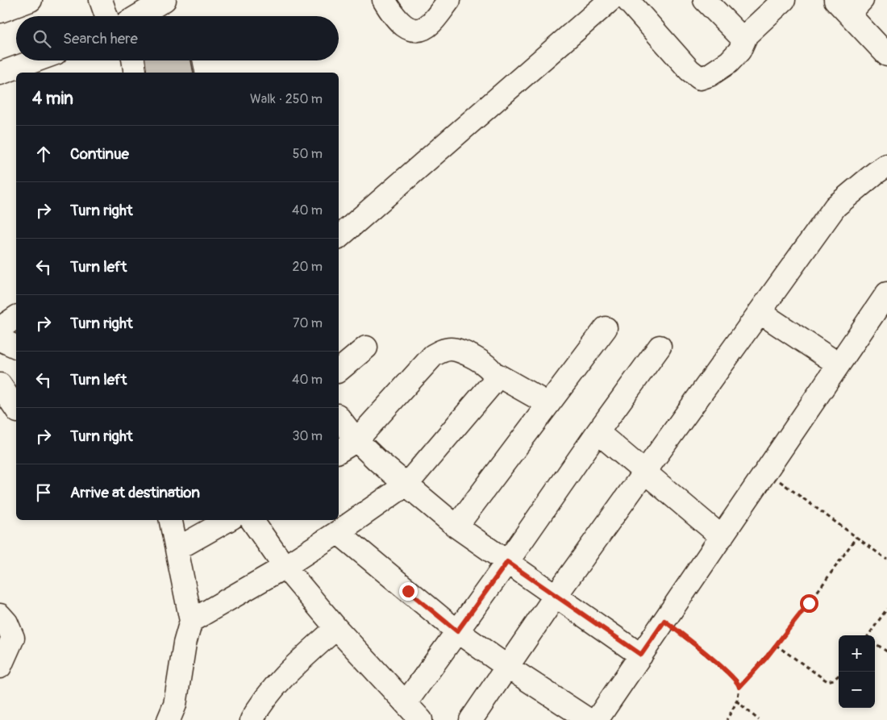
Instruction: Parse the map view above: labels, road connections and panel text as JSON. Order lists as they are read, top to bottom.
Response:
{
  "page": {
    "search": "Search here",
    "heading": ["4 min", "Walk · 250 m"],
    "list": [
      ["Continue", "50 m"],
      ["Turn right", "40 m"],
      ["Turn left", "20 m"],
      ["Turn right", "70 m"],
      ["Turn left", "40 m"],
      ["Turn right", "30 m"],
      "Arrive at destination"
    ],
    "map_buttons": ["+", "−"]
  }
}
